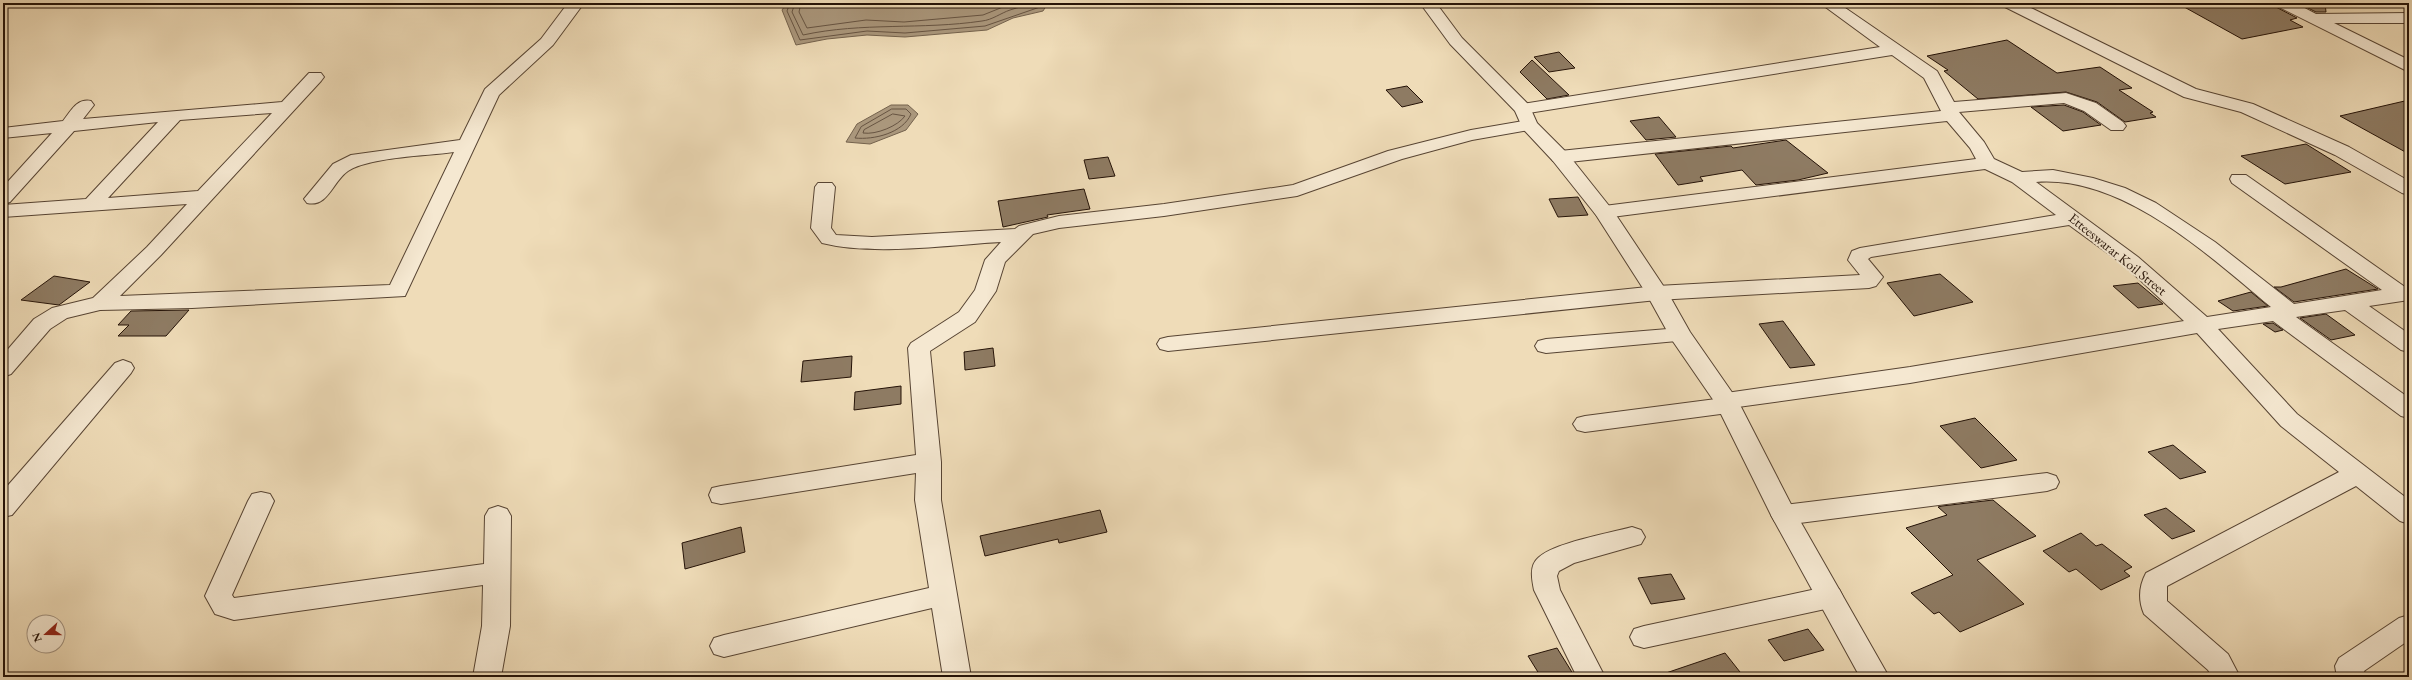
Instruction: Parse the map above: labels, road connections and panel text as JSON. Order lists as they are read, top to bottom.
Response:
{
  "streets": {
    "street": ["Etteeswarar Koil Street"]
  },
  "north": "left"
}
